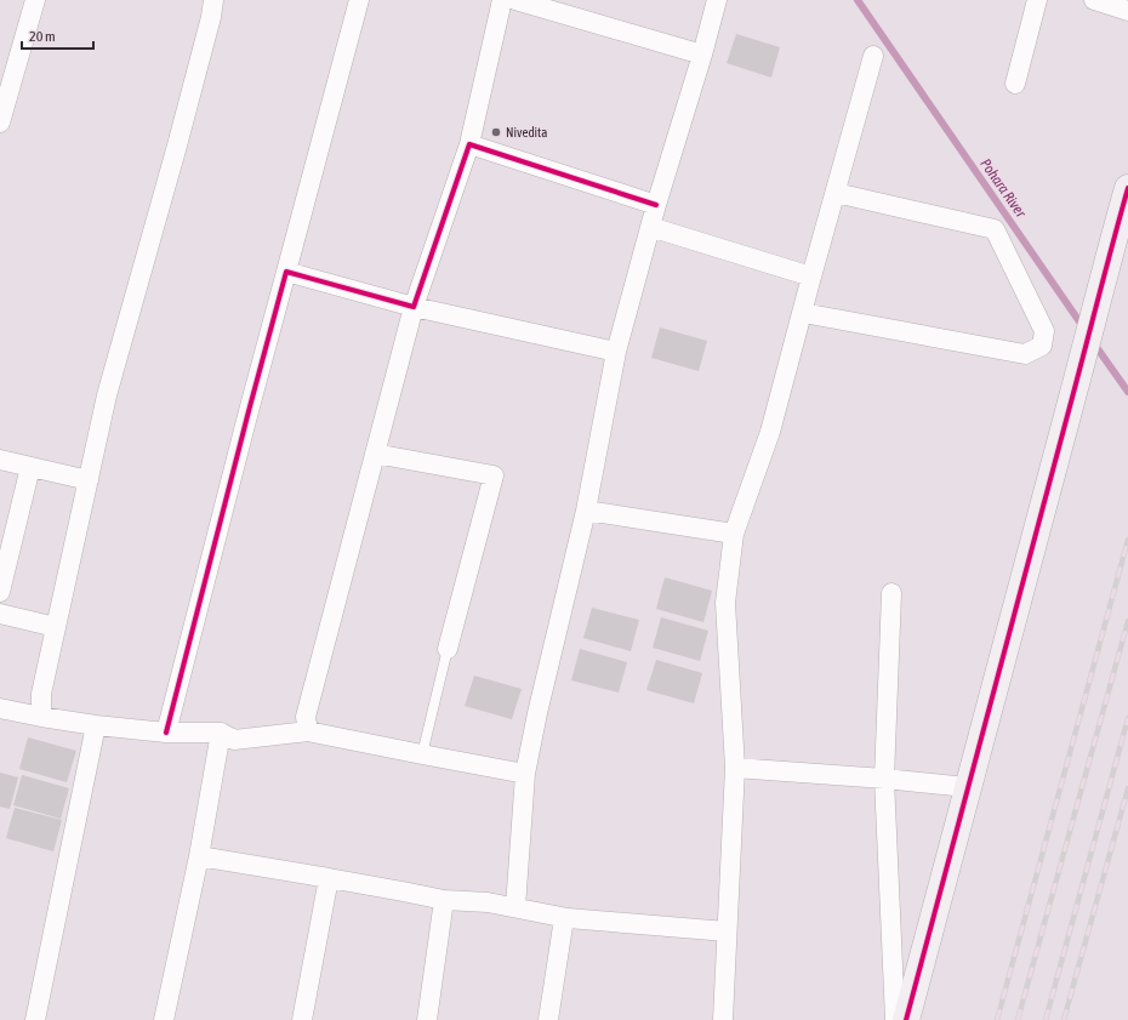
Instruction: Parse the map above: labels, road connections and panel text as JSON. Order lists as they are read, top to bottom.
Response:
{
  "water": ["Pohara River"],
  "places": ["Nivedita"],
  "scale_bar": "20 m"
}
